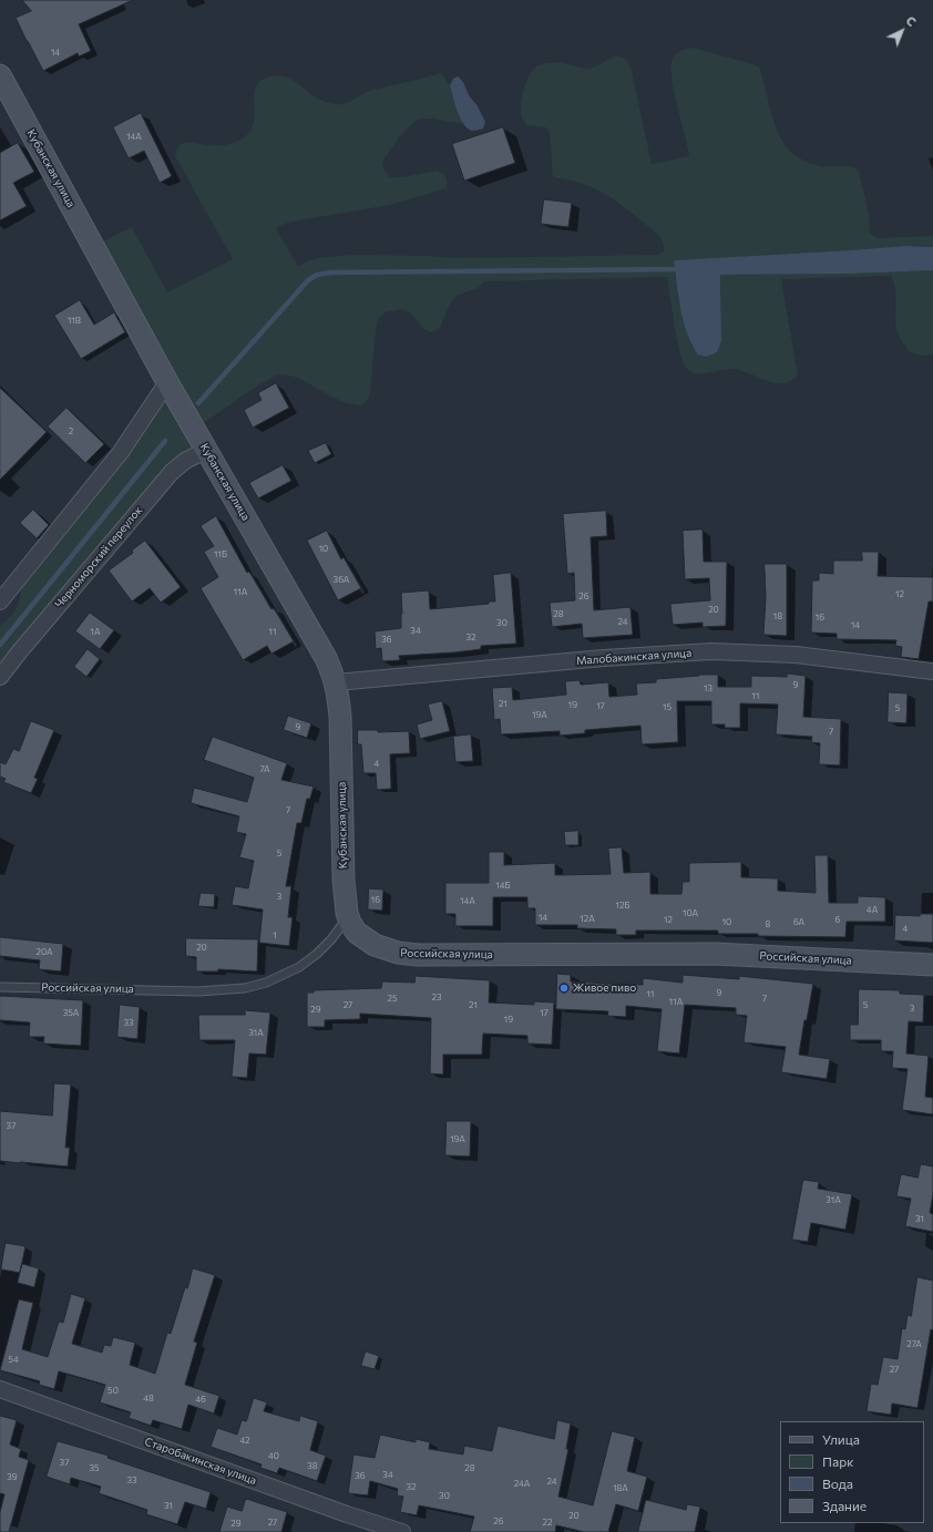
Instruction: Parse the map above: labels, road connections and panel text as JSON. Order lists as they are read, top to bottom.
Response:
{
  "streets": {
    "street": [
      "Кубанская улица",
      "Черноморский переулок",
      "Малобакинская улица",
      "Российская улица",
      "Старобакинская улица"
    ]
  },
  "crossings": [
    ["Кубанская улица", "Черноморский переулок"],
    ["Кубанская улица", "Малобакинская улица"],
    ["Кубанская улица", "Российская улица"]
  ],
  "places": ["Живое пиво"],
  "house_numbers": [
    "14",
    "14А",
    "11В",
    "2",
    "10",
    "11Б",
    "36А",
    "11А",
    "12",
    "26",
    "20",
    "28",
    "18",
    "16",
    "24",
    "30",
    "14",
    "34",
    "1А",
    "11",
    "32",
    "36",
    "9",
    "13",
    "11",
    "21",
    "19",
    "17",
    "15",
    "5",
    "19А",
    "9",
    "7",
    "4",
    "7А",
    "7",
    "5",
    "14Б",
    "3",
    "16",
    "14А",
    "12Б",
    "4А",
    "10А",
    "14",
    "12А",
    "12",
    "6",
    "10",
    "6А",
    "8",
    "4",
    "1",
    "20",
    "20А",
    "9",
    "11",
    "23",
    "25",
    "7",
    "11А",
    "27",
    "21",
    "5",
    "3",
    "29",
    "35А",
    "17",
    "19",
    "33",
    "31А",
    "37",
    "19А",
    "31А",
    "31",
    "27А",
    "54",
    "27",
    "50",
    "48",
    "46",
    "42",
    "40",
    "37",
    "38",
    "35",
    "28",
    "34",
    "36",
    "39",
    "33",
    "24",
    "24А",
    "32",
    "18А",
    "30",
    "31",
    "20",
    "26",
    "27",
    "22",
    "29"
  ],
  "legend": [
    "Улица",
    "Парк",
    "Вода",
    "Здание"
  ],
  "north": "top right"
}
